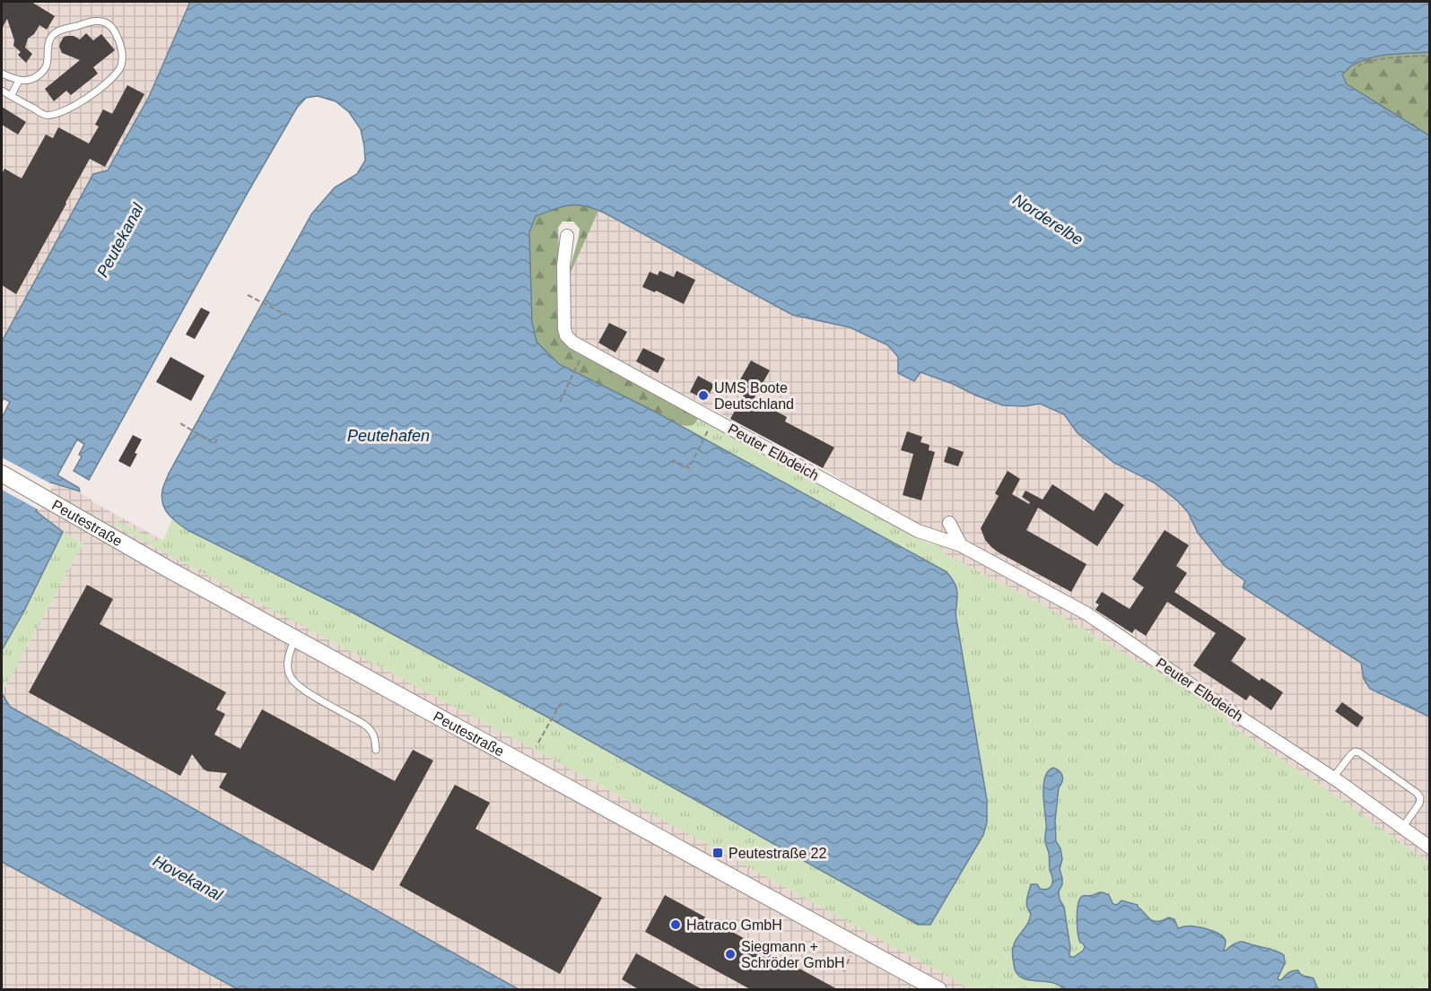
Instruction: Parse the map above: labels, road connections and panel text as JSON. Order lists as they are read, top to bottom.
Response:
{
  "streets": {
    "street": ["Peuter Elbdeich", "Peutestraße"]
  },
  "water": [
    "Norderelbe",
    "Peutekanal",
    "Peutehafen",
    "Hovekanal"
  ],
  "places": {
    "other": ["UMS Boote Deutschland", "Hatraco GmbH", "Siegmann + Schröder GmbH"],
    "transit": ["Peutestraße 22"]
  }
}
